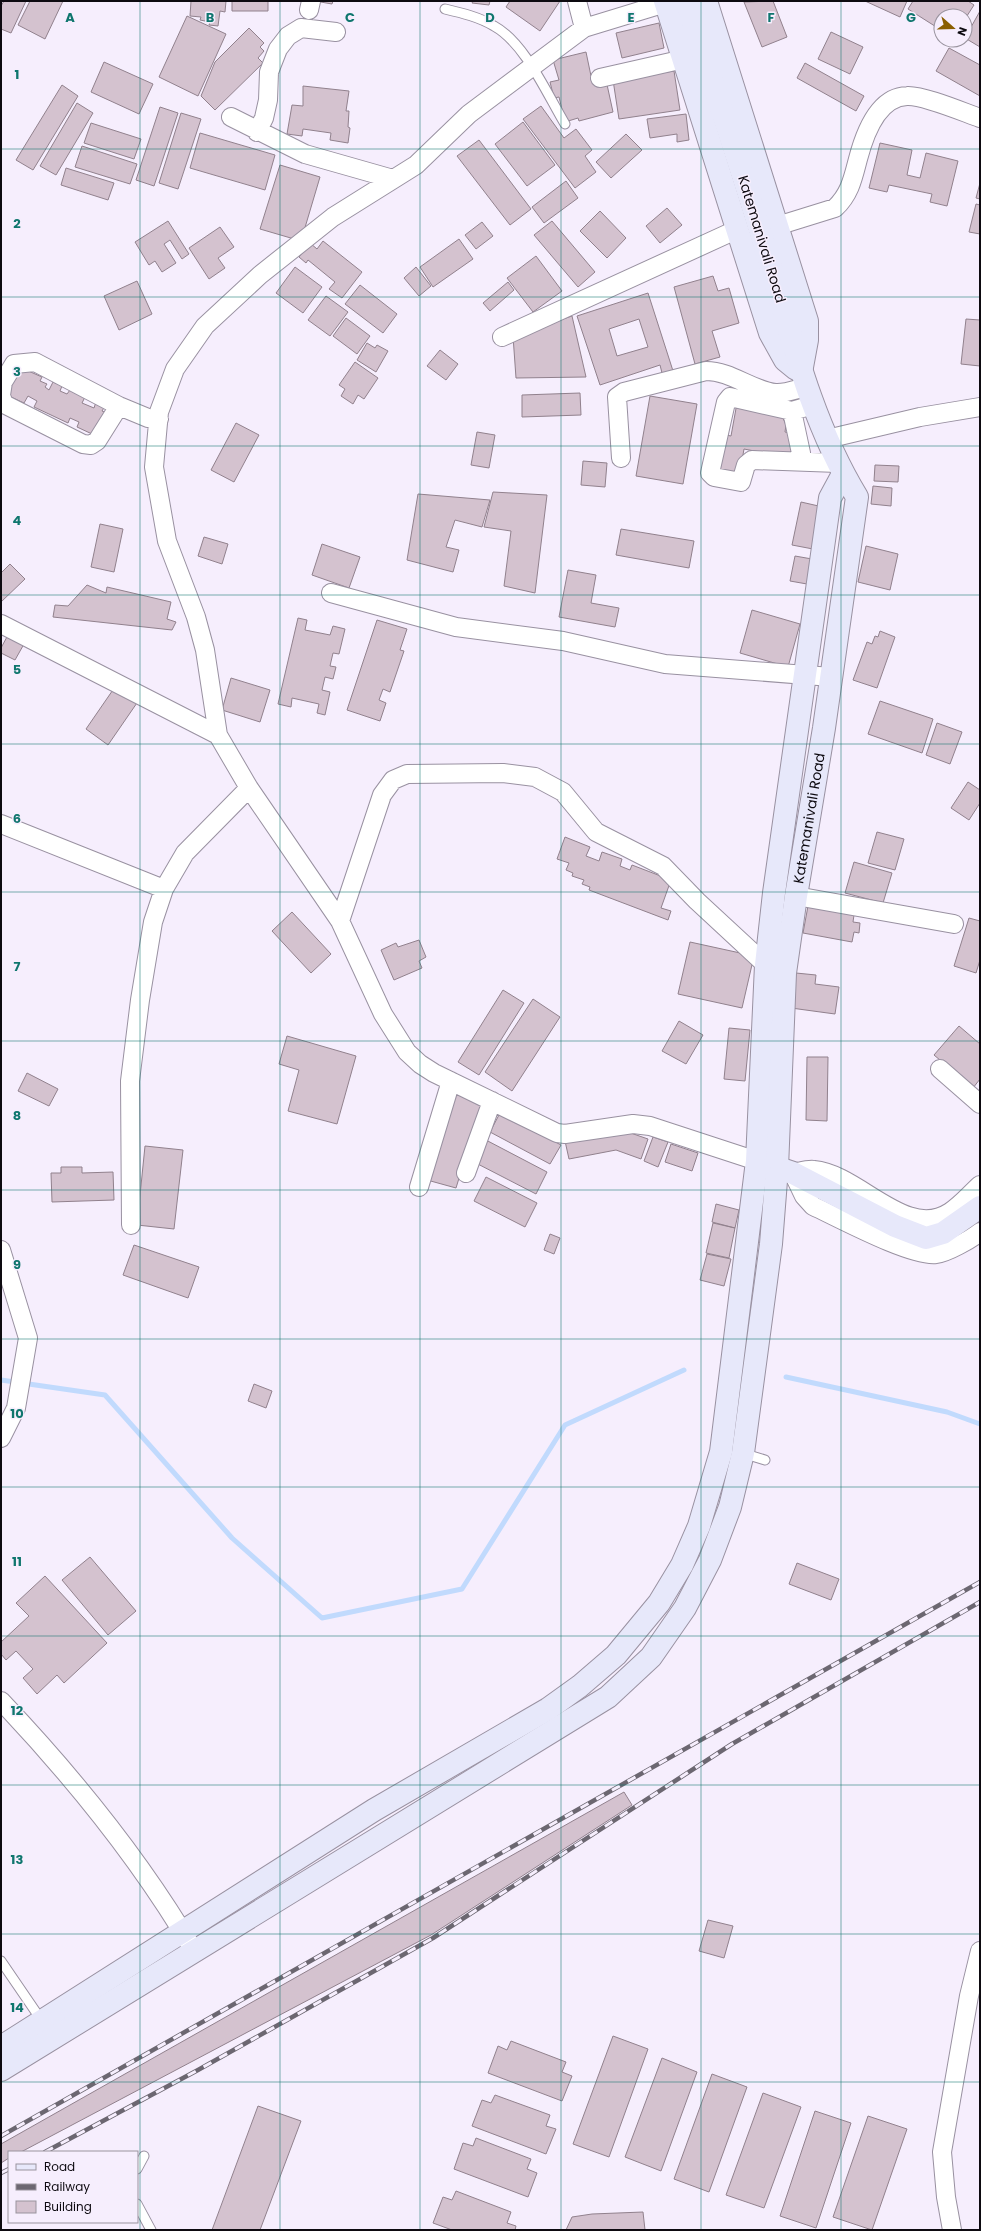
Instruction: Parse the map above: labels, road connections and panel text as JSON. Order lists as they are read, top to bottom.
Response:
{
  "streets": {
    "main road": ["Katemanivali Road"]
  },
  "legend": ["Road", "Railway", "Building"],
  "north": "right",
  "grid": {
    "columns": [
      "A",
      "B",
      "C",
      "D",
      "E",
      "F",
      "G"
    ],
    "rows": [
      "1",
      "2",
      "3",
      "4",
      "5",
      "6",
      "7",
      "8",
      "9",
      "10",
      "11",
      "12",
      "13",
      "14"
    ]
  }
}
